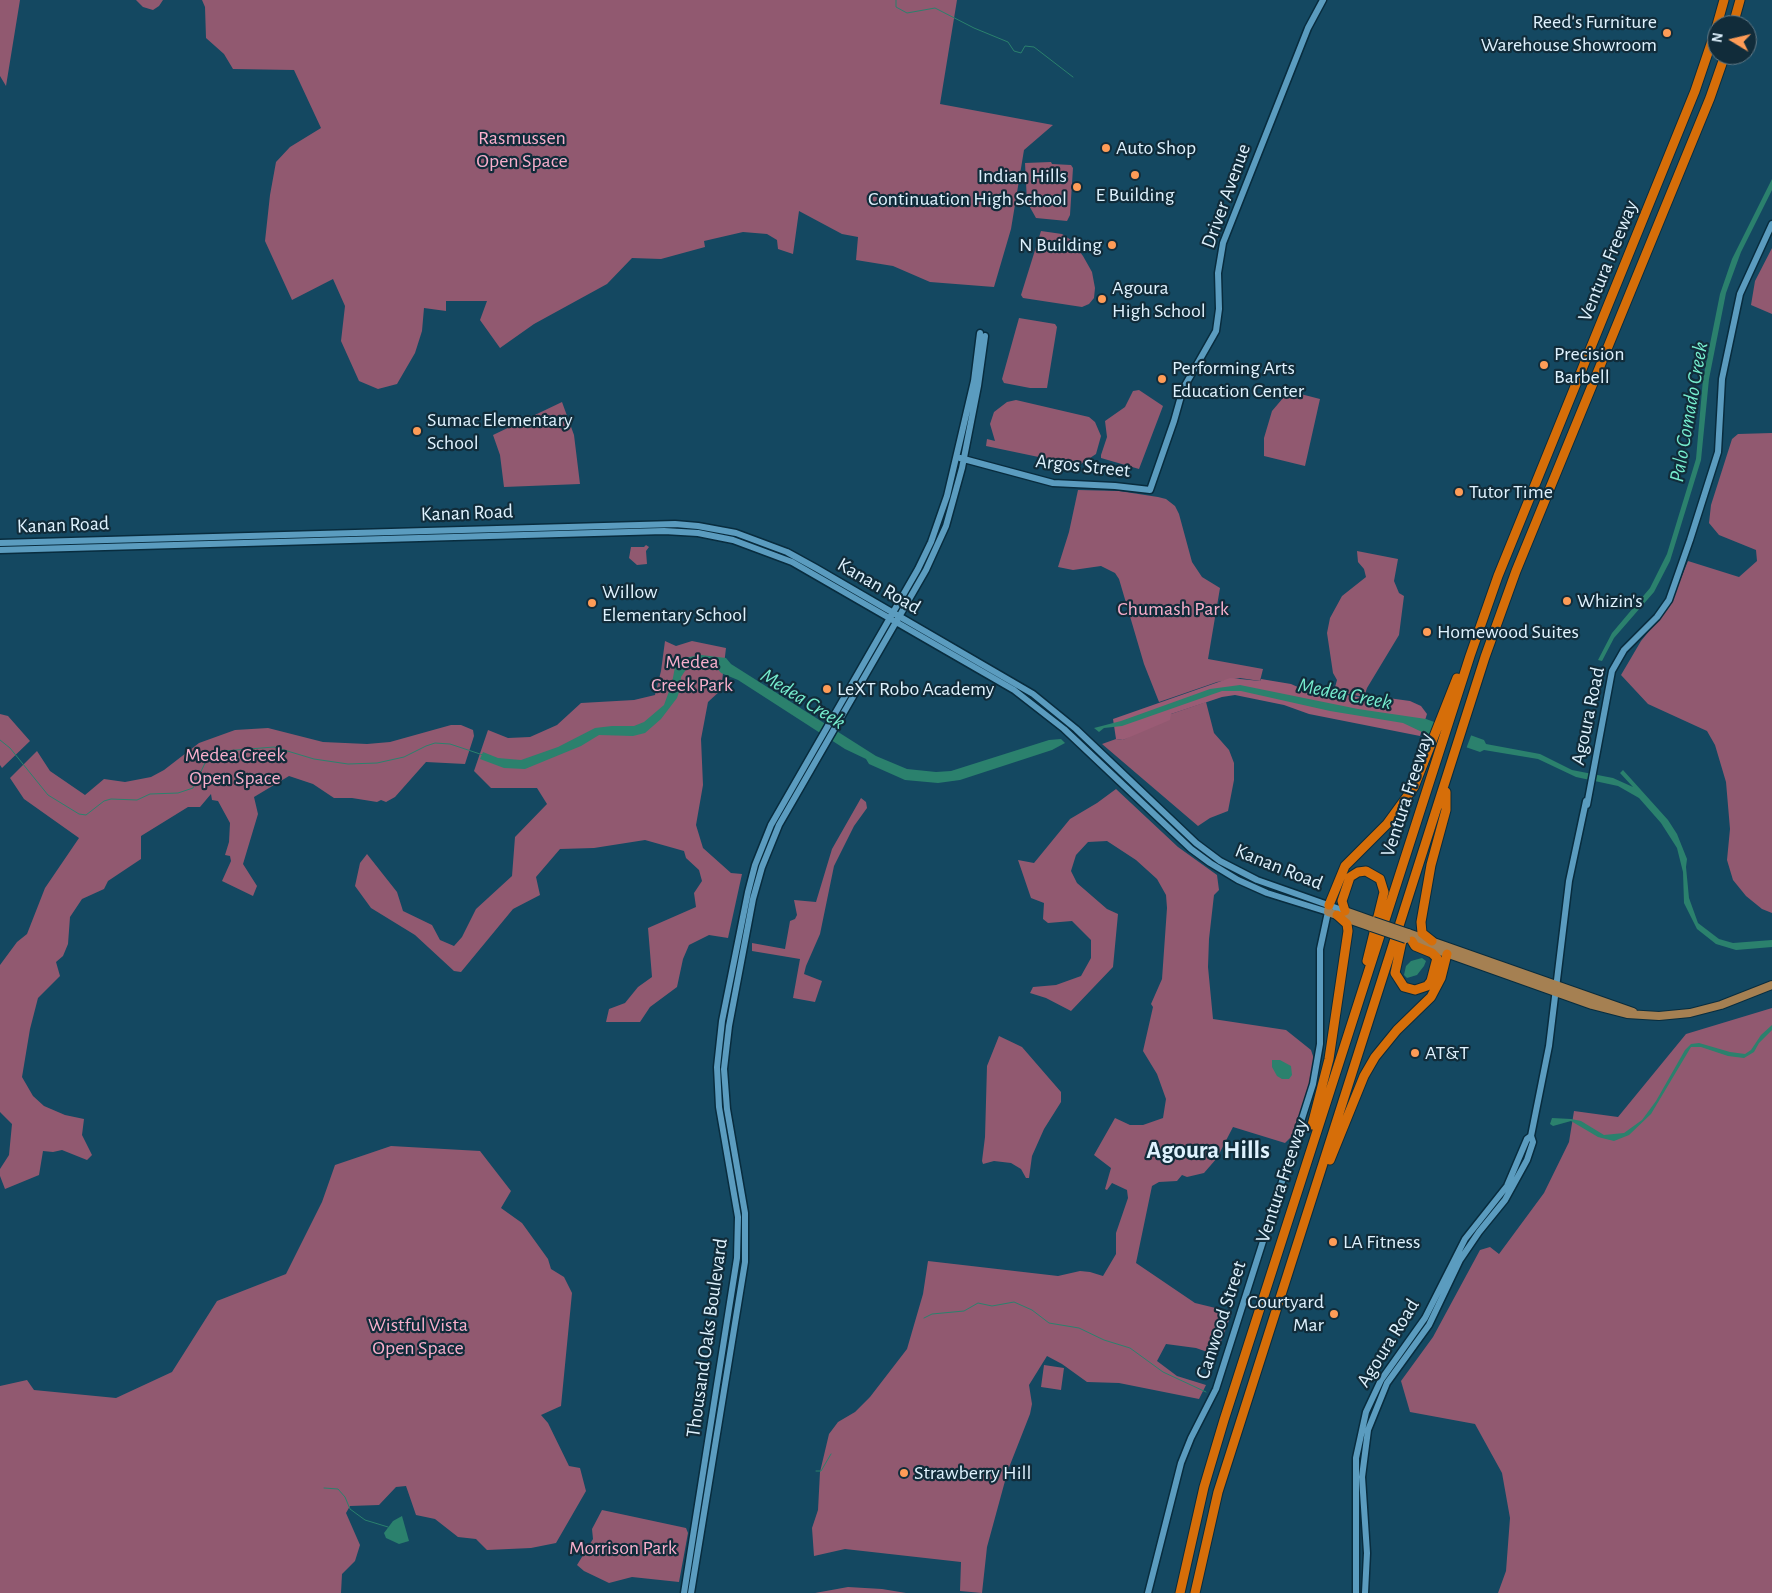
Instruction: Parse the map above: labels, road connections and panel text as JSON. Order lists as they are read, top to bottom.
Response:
{
  "streets": {
    "highway": ["Ventura Freeway"],
    "main road": [
      "Driver Avenue",
      "Argos Street",
      "Kanan Road",
      "Agoura Road",
      "Canwood Street",
      "Thousand Oaks Boulevard"
    ]
  },
  "crossings": [
    ["Driver Avenue", "Argos Street"],
    ["Argos Street", "Thousand Oaks Boulevard"],
    ["Kanan Road", "Agoura Road"],
    ["Kanan Road", "Canwood Street"],
    ["Kanan Road", "Thousand Oaks Boulevard"]
  ],
  "districts": ["Agoura Hills"],
  "water": ["Palo Comado Creek", "Medea Creek"],
  "parks": [
    "Rasmussen Open Space",
    "Chumash Park",
    "Medea Creek Park",
    "Medea Creek Open Space",
    "Wistful Vista Open Space",
    "Morrison Park"
  ],
  "places": [
    "Reed's Furniture Warehouse Showroom",
    "Auto Shop",
    "E Building",
    "Indian Hills Continuation High School",
    "N Building",
    "Agoura High School",
    "Precision Barbell",
    "Performing Arts Education Center",
    "Sumac Elementary School",
    "Tutor Time",
    "Whizin's",
    "Willow Elementary School",
    "Homewood Suites",
    "LeXT Robo Academy",
    "AT&T",
    "LA Fitness",
    "Courtyard Mar",
    "Strawberry Hill"
  ],
  "north": "left"
}
